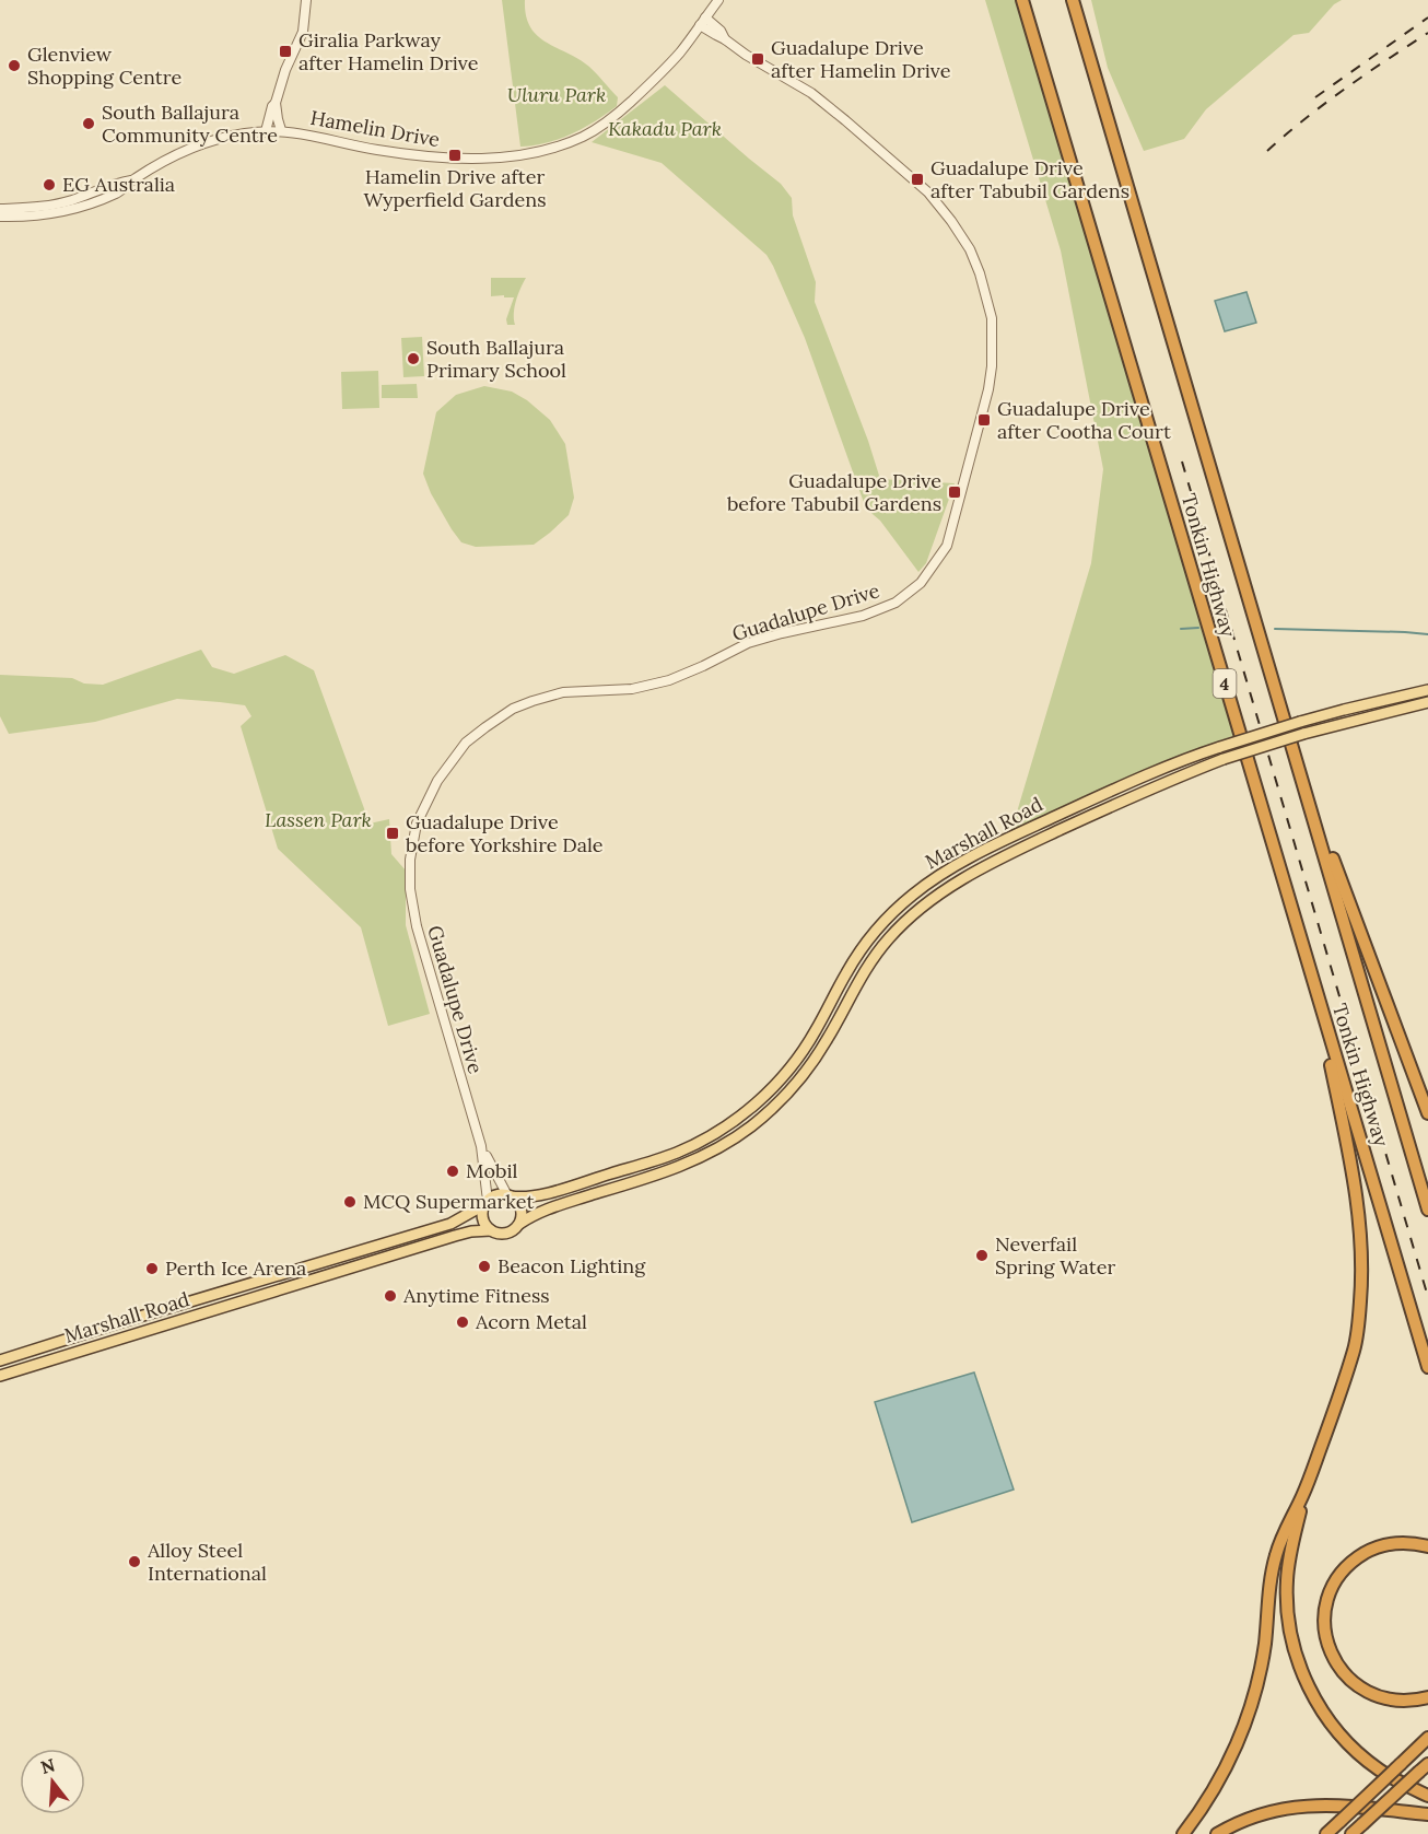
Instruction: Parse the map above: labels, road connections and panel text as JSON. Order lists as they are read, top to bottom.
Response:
{
  "streets": {
    "highway": ["Tonkin Highway", "4"],
    "main road": ["Marshall Road"],
    "street": ["Hamelin Drive", "Guadalupe Drive"]
  },
  "crossings": [
    ["Hamelin Drive", "Guadalupe Drive"],
    ["Guadalupe Drive", "Marshall Road"]
  ],
  "parks": ["Uluru Park", "Kakadu Park", "Lassen Park"],
  "places": {
    "transit": [
      "Giralia Parkway after Hamelin Drive",
      "Guadalupe Drive after Hamelin Drive",
      "Hamelin Drive after Wyperfield Gardens",
      "Guadalupe Drive after Tabubil Gardens",
      "Guadalupe Drive after Cootha Court",
      "Guadalupe Drive before Tabubil Gardens",
      "Guadalupe Drive before Yorkshire Dale"
    ],
    "other": [
      "Glenview Shopping Centre",
      "South Ballajura Community Centre",
      "EG Australia",
      "South Ballajura Primary School",
      "Mobil",
      "MCQ Supermarket",
      "Neverfail Spring Water",
      "Beacon Lighting",
      "Perth Ice Arena",
      "Anytime Fitness",
      "Acorn Metal",
      "Alloy Steel International"
    ]
  },
  "north": "top"
}
